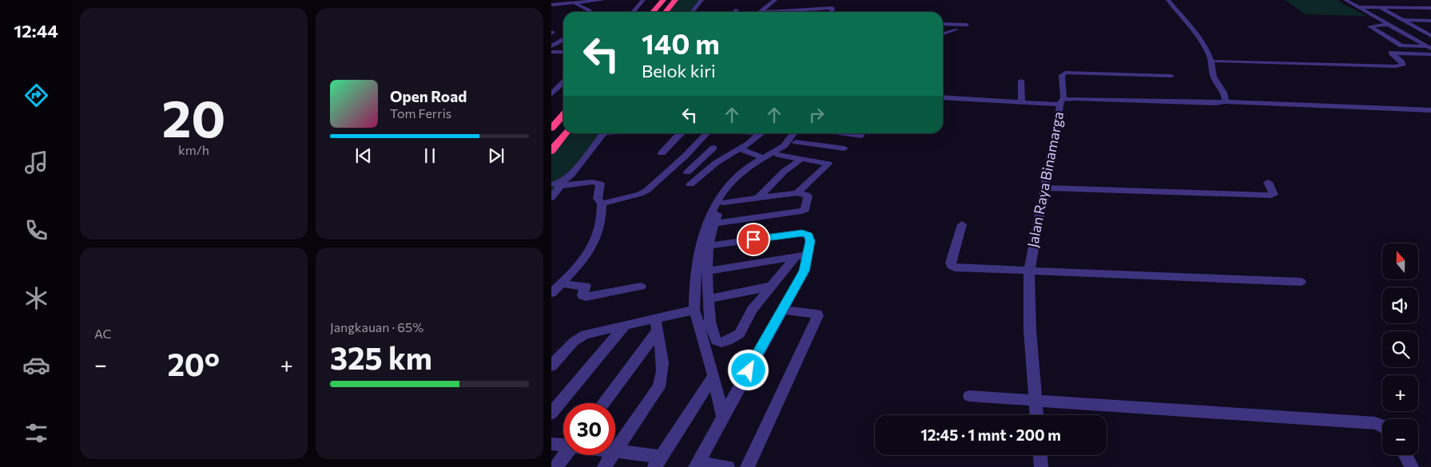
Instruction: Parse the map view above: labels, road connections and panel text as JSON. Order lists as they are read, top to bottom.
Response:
{
  "streets": {
    "street": ["Jalan Raya Binamarga"]
  },
  "north": "top",
  "page": {
    "tabs": "12:44",
    "tile": [
      ["20", "km/h"],
      "AC",
      ["Jangkauan · 65%", "325 km"]
    ],
    "turn": ["140 m", "Belok kiri"],
    "song": ["Open Road", "Tom Ferris"],
    "map_buttons": ["+", "−"],
    "heat": ["−", "20°", "+"],
    "limit": "30",
    "trip": "12:45 · 1 mnt · 200 m"
  }
}
